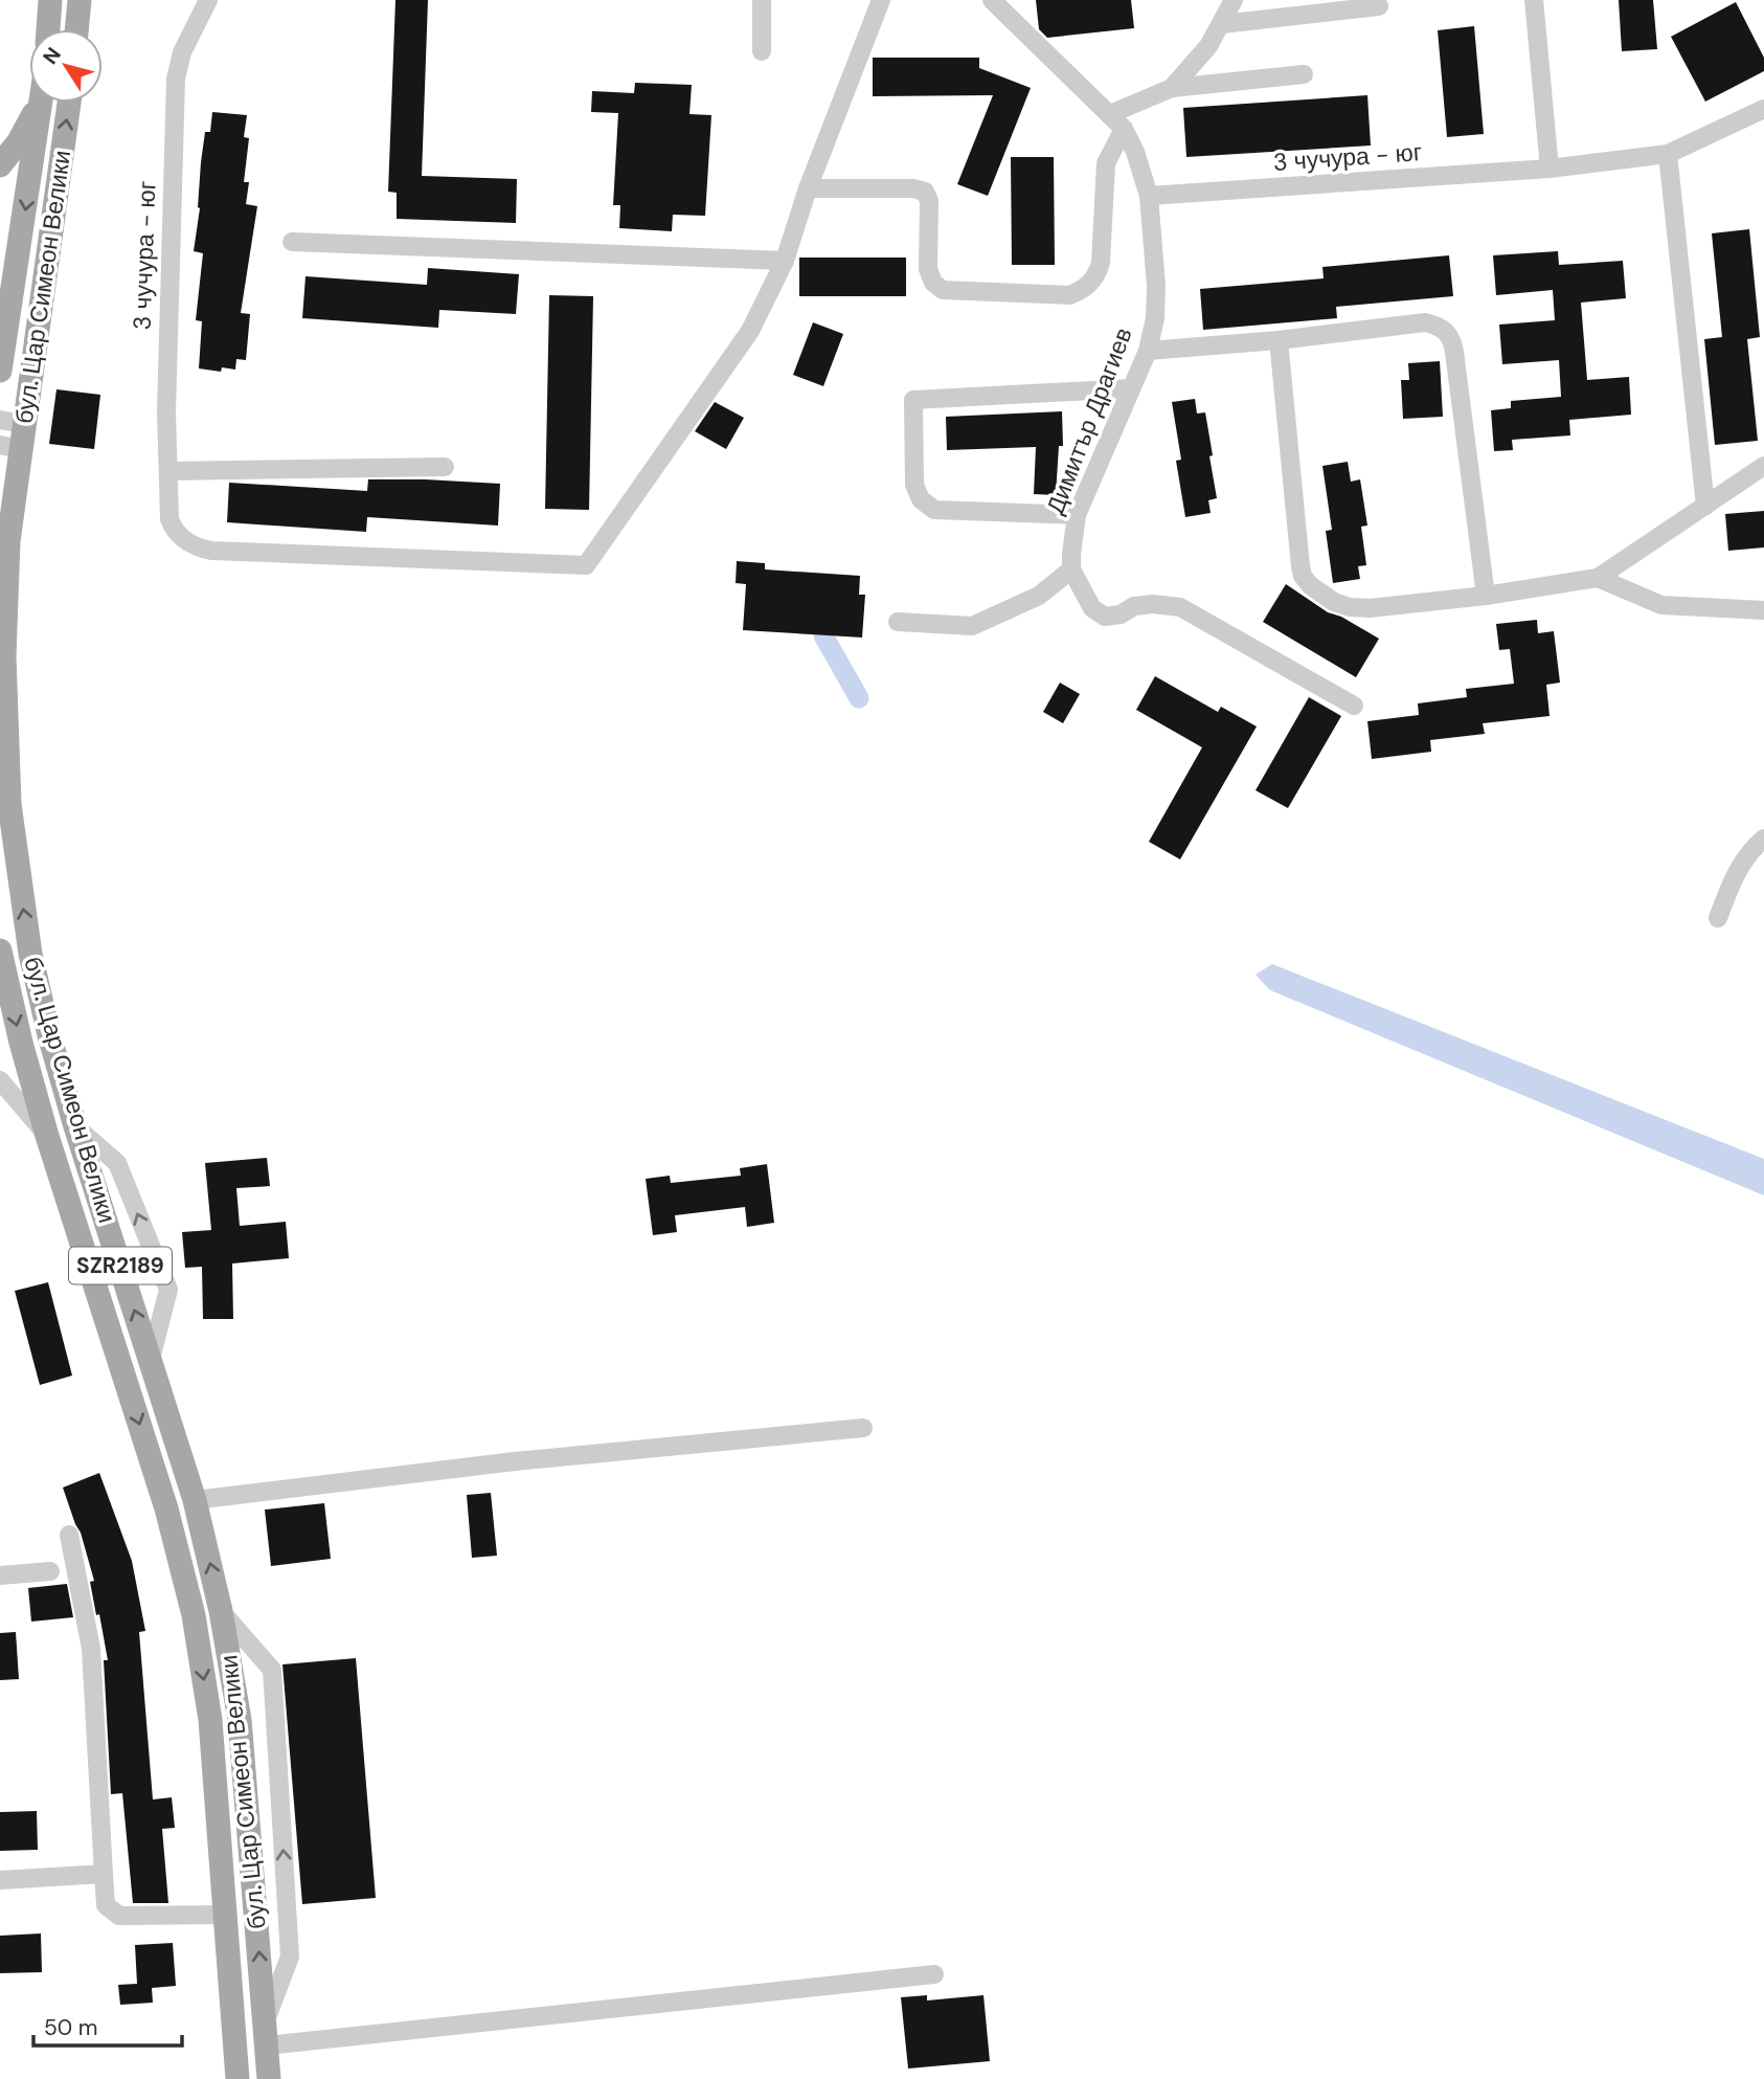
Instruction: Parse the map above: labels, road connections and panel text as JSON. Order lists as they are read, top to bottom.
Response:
{
  "streets": {
    "main road": ["бул. Цар Симеон Велики", "SZR2189"],
    "street": ["3 чучура - юг", "Димитър Драгиев"]
  },
  "crossings": [
    ["3 чучура - юг", "Димитър Драгиев"]
  ],
  "scale_bar": "50 m",
  "north": "top left"
}
